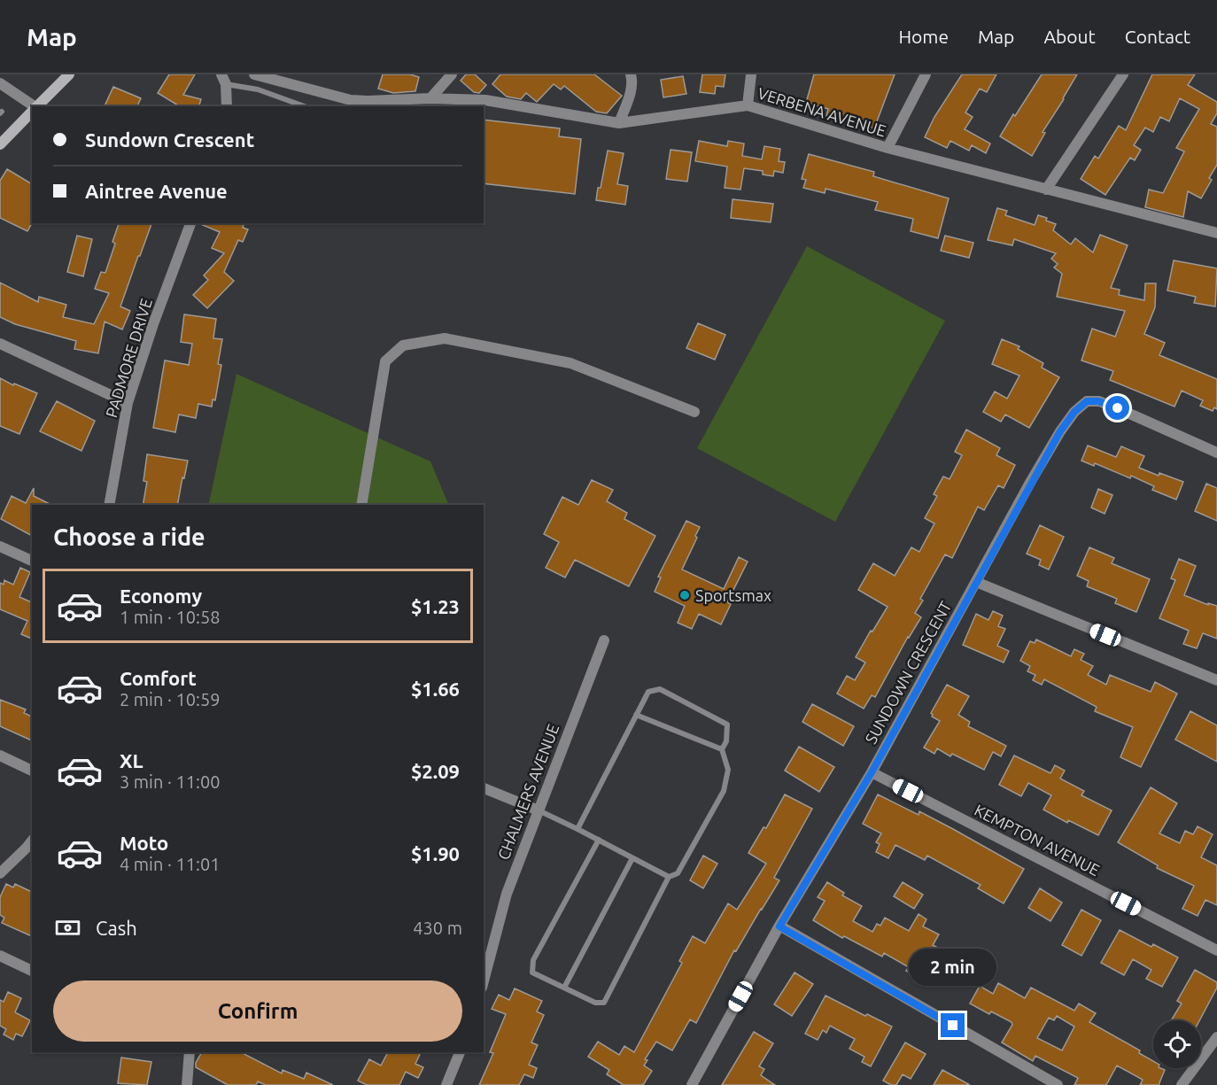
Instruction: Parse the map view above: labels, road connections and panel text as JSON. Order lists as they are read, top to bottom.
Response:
{
  "streets": {
    "street": [
      "VERBENA AVENUE",
      "PADMORE DRIVE",
      "SUNDOWN CRESCENT",
      "CHALMERS AVENUE",
      "KEMPTON AVENUE"
    ]
  },
  "crossings": [
    ["SUNDOWN CRESCENT", "KEMPTON AVENUE"]
  ],
  "places": ["Sportsmax"],
  "page": {
    "header": "Map",
    "nav": [
      "Home",
      "Map",
      "About",
      "Contact"
    ],
    "banner": ["Sundown Crescent", "Aintree Avenue"],
    "heading": "Choose a ride",
    "list": [
      {
        "name": "Economy",
        "note": "1 min · 10:58",
        "value": "$1.23"
      },
      {
        "name": "Comfort",
        "note": "2 min · 10:59",
        "value": "$1.66"
      },
      {
        "name": "XL",
        "note": "3 min · 11:00",
        "value": "$2.09"
      },
      {
        "name": "Moto",
        "note": "4 min · 11:01",
        "value": "$1.90"
      }
    ],
    "pay": ["Cash", "430 m"],
    "bubble": "2 min",
    "buttons": "Confirm"
  }
}
